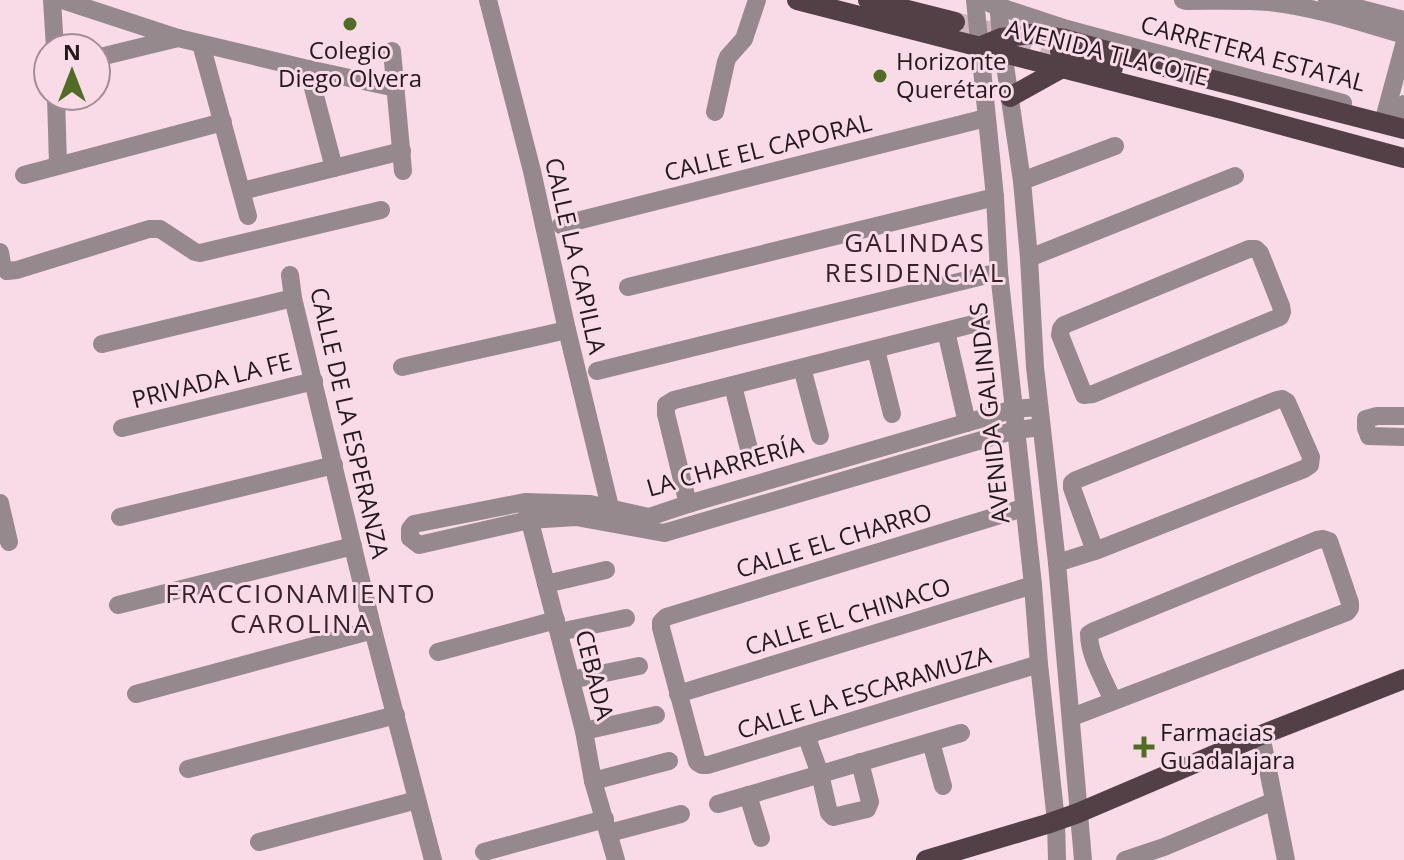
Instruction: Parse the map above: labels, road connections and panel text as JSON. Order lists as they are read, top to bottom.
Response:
{
  "streets": {
    "main road": ["AVENIDA TLACOTE"],
    "street": [
      "CARRETERA ESTATAL",
      "CALLE EL CAPORAL",
      "CALLE LA CAPILLA",
      "PRIVADA LA FE",
      "AVENIDA GALINDAS",
      "CALLE DE LA ESPERANZA",
      "LA CHARRERÍA",
      "CALLE EL CHARRO",
      "CALLE EL CHINACO",
      "CEBADA",
      "CALLE LA ESCARAMUZA"
    ]
  },
  "crossings": [
    ["AVENIDA TLACOTE", "CARRETERA ESTATAL"],
    ["AVENIDA TLACOTE", "AVENIDA GALINDAS"],
    ["CARRETERA ESTATAL", "AVENIDA GALINDAS"],
    ["CALLE EL CAPORAL", "AVENIDA GALINDAS"],
    ["CALLE LA CAPILLA", "LA CHARRERÍA"],
    ["PRIVADA LA FE", "CALLE DE LA ESPERANZA"],
    ["AVENIDA GALINDAS", "LA CHARRERÍA"],
    ["AVENIDA GALINDAS", "CALLE EL CHARRO"],
    ["AVENIDA GALINDAS", "CALLE EL CHINACO"],
    ["AVENIDA GALINDAS", "CALLE LA ESCARAMUZA"],
    ["CALLE EL CHARRO", "CALLE EL CHINACO"],
    ["CALLE EL CHARRO", "CALLE LA ESCARAMUZA"],
    ["CALLE EL CHINACO", "CALLE LA ESCARAMUZA"]
  ],
  "districts": ["GALINDAS RESIDENCIAL", "FRACCIONAMIENTO CAROLINA"],
  "places": {
    "other": ["Colegio Diego Olvera", "Horizonte Querétaro"],
    "health": ["Farmacias Guadalajara"]
  },
  "north": "top"
}
